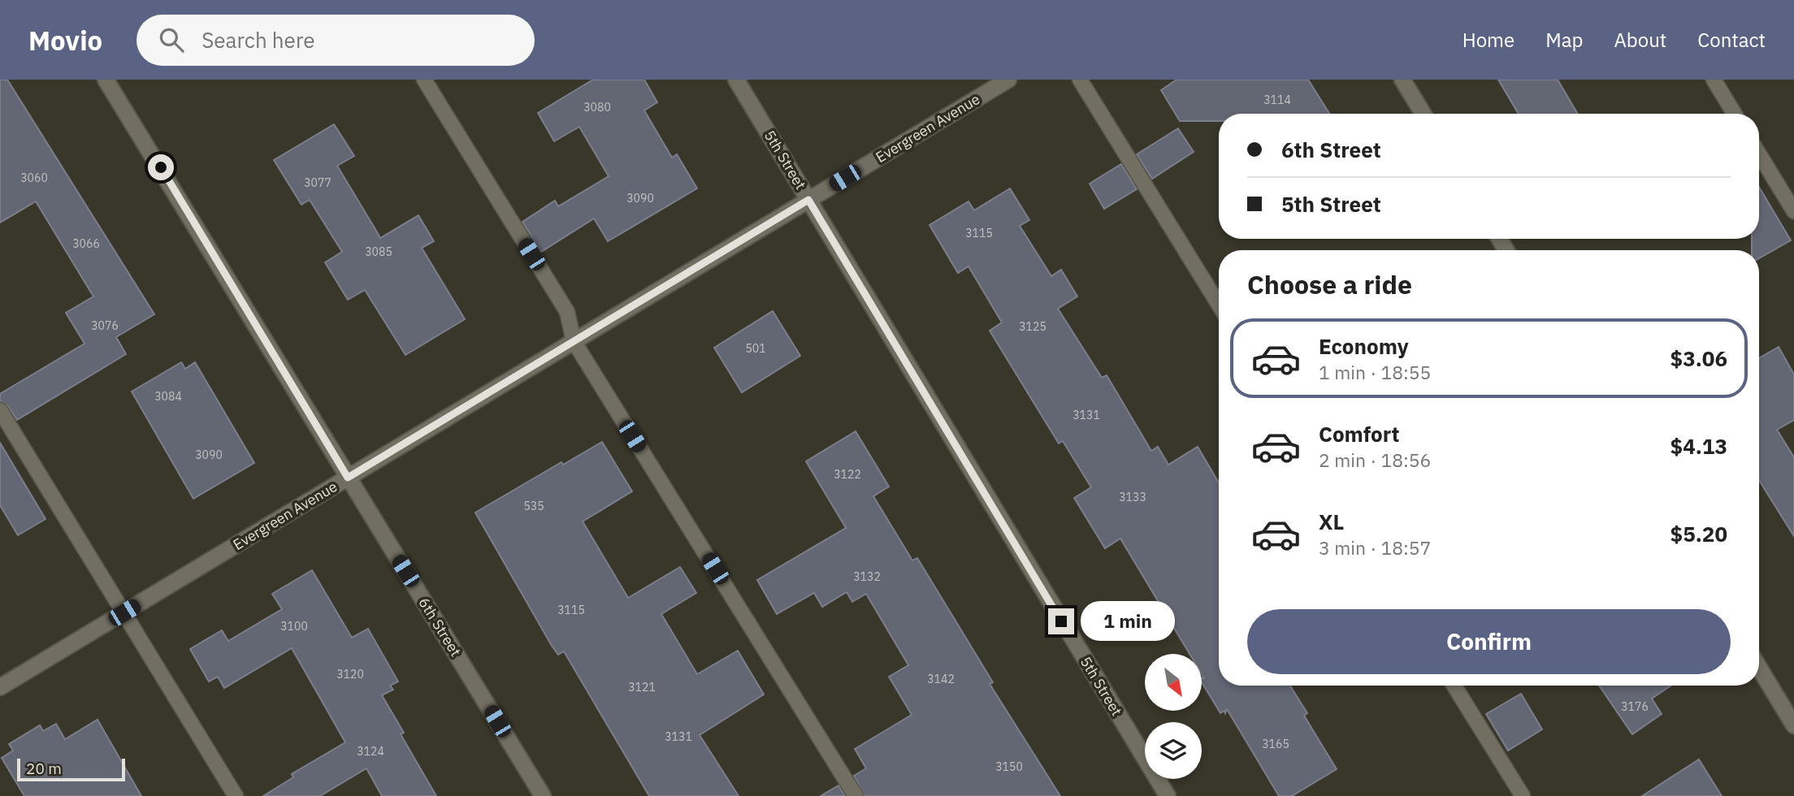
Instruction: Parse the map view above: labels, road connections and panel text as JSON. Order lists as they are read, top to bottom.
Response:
{
  "streets": {
    "street": ["Evergreen Avenue", "5th Street", "6th Street"]
  },
  "crossings": [
    ["Evergreen Avenue", "5th Street"],
    ["Evergreen Avenue", "6th Street"]
  ],
  "house_numbers": [
    "3114",
    "3080",
    "3060",
    "3077",
    "3090",
    "3115",
    "3066",
    "3085",
    "3076",
    "3125",
    "501",
    "3084",
    "3131",
    "3090",
    "3122",
    "3133",
    "535",
    "3132",
    "3115",
    "3100",
    "3120",
    "3142",
    "3121",
    "3176",
    "3131",
    "3165",
    "3124",
    "3150"
  ],
  "scale_bar": "20 m",
  "north": "bottom right",
  "page": {
    "header": "Movio",
    "search": "Search here",
    "nav": [
      "Home",
      "Map",
      "About",
      "Contact"
    ],
    "banner": ["6th Street", "5th Street"],
    "heading": "Choose a ride",
    "list": [
      {
        "name": "Economy",
        "note": "1 min · 18:55",
        "value": "$3.06"
      },
      {
        "name": "Comfort",
        "note": "2 min · 18:56",
        "value": "$4.13"
      },
      {
        "name": "XL",
        "note": "3 min · 18:57",
        "value": "$5.20"
      }
    ],
    "buttons": "Confirm",
    "bubble": "1 min",
    "scale": "20 m"
  }
}
